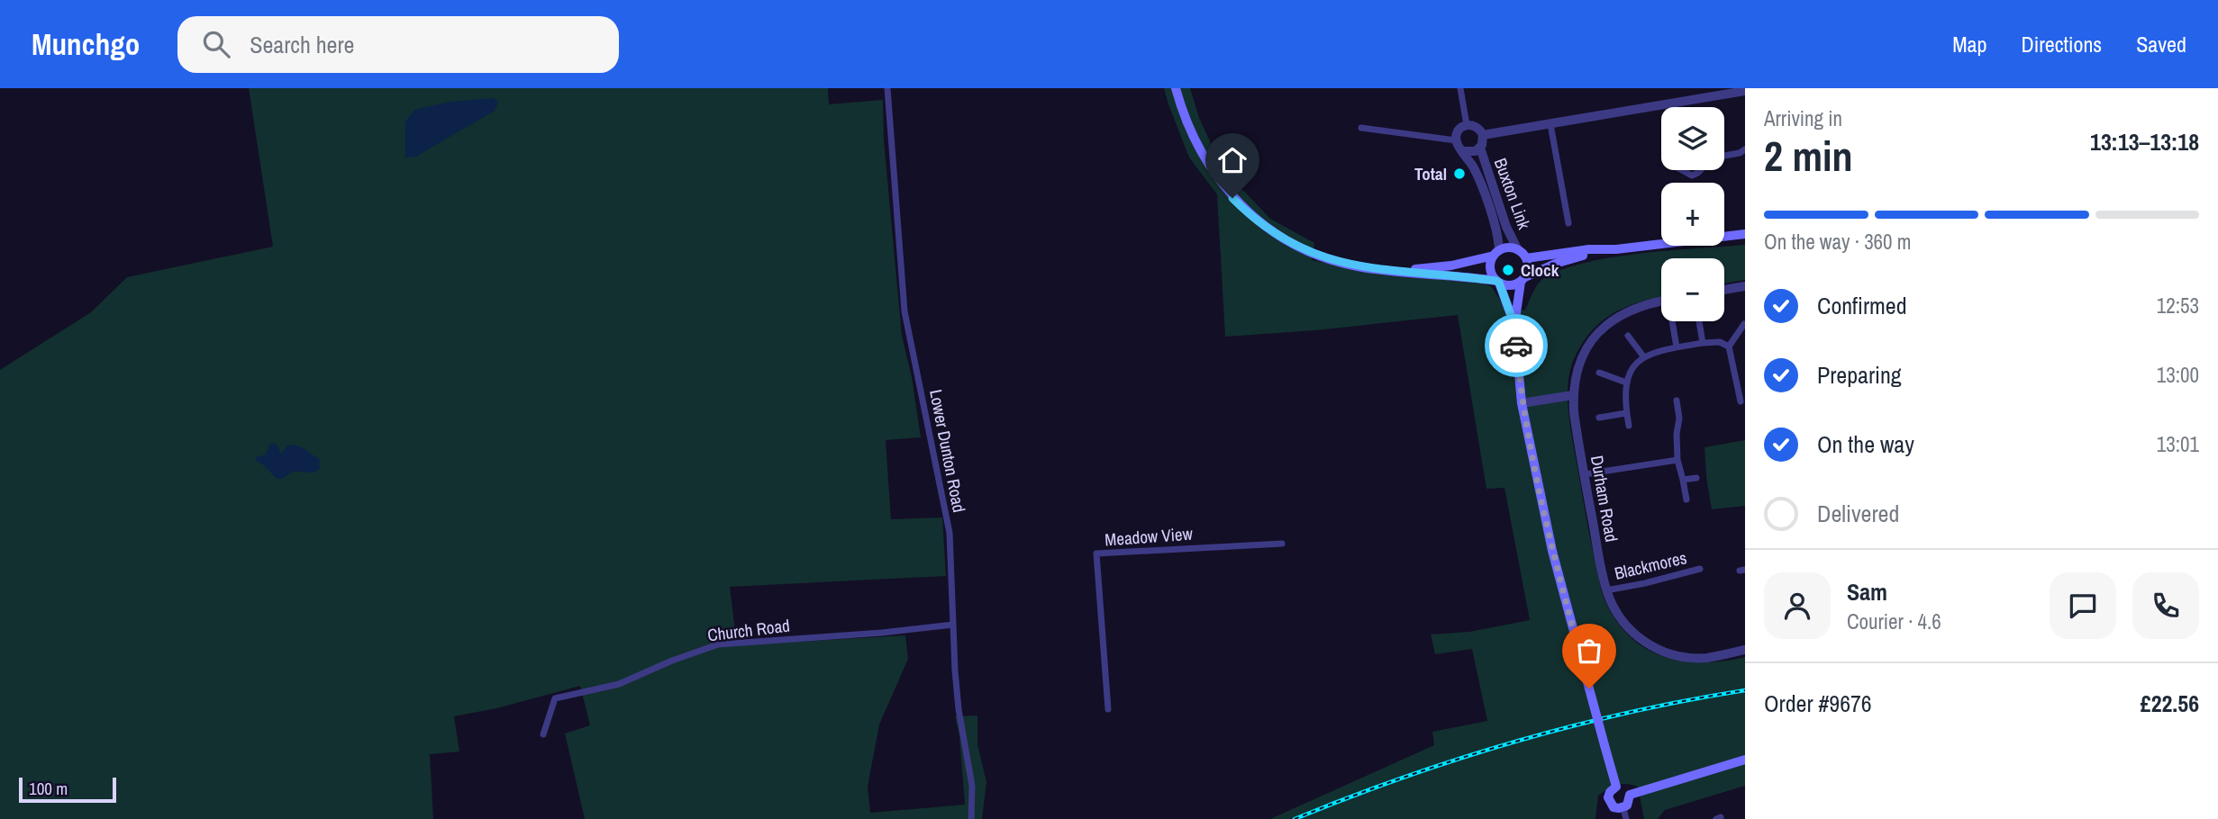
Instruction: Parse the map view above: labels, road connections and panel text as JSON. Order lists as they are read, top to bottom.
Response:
{
  "streets": {
    "street": [
      "Buxton Link",
      "Lower Dunton Road",
      "Durham Road",
      "Meadow View",
      "Blackmores",
      "Church Road"
    ]
  },
  "crossings": [
    ["Lower Dunton Road", "Church Road"],
    ["Durham Road", "Blackmores"]
  ],
  "places": ["Total", "Clock"],
  "scale_bar": "100 m",
  "page": {
    "header": "Munchgo",
    "search": "Search here",
    "nav": ["Map", "Directions", "Saved"],
    "heading": ["2 min", "Arriving in", "13:13–13:18"],
    "panel": [
      "Sam",
      "Courier · 4.6",
      "Order #9676",
      "£22.56"
    ],
    "map_buttons": ["+", "−"],
    "bar": "On the way · 360 m",
    "list": [
      ["Confirmed", "12:53"],
      ["Preparing", "13:00"],
      ["On the way", "13:01"],
      "Delivered"
    ],
    "scale": "100 m"
  }
}
